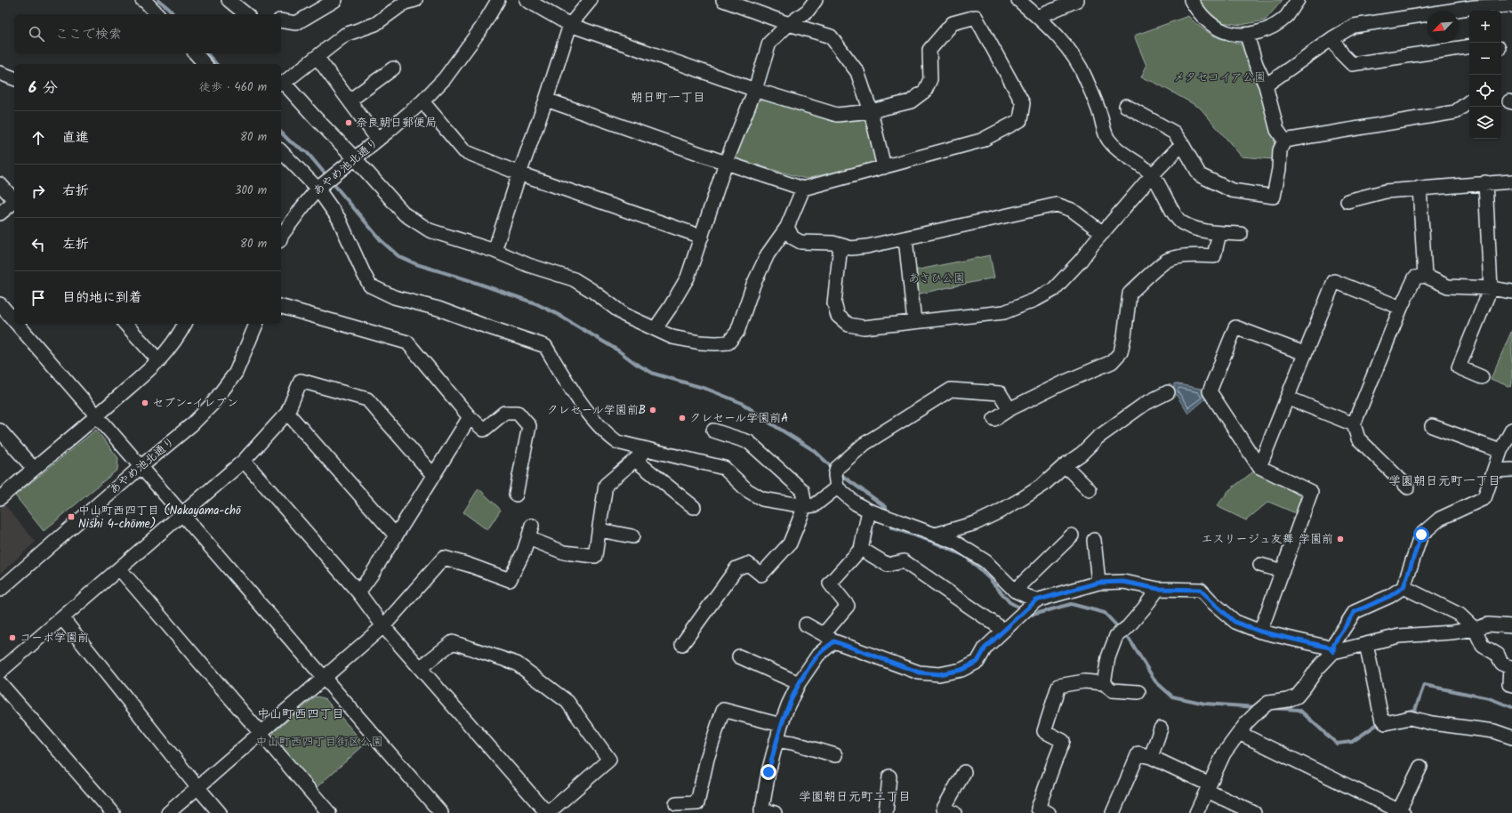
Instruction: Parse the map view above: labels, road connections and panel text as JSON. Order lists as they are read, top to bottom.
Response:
{
  "streets": {
    "street": ["あやめ池北通り"]
  },
  "districts": [
    "朝日町一丁目",
    "学園朝日元町一丁目",
    "中山町西四丁目",
    "学園朝日元町二丁目"
  ],
  "parks": ["メタセコイア公園", "あさひ公園", "中山町西四丁目街区公園"],
  "places": {
    "other": [
      "奈良朝日郵便局",
      "セブン-イレブン",
      "クレセール学園前B",
      "クレセール学園前A",
      "エスリージュ友舞 学園前",
      "コーポ学園前"
    ],
    "transit": ["中山町西四丁目 (Nakayama-chō Nishi 4-chōme)"]
  },
  "north": "bottom left",
  "page": {
    "map_buttons": ["+", "−"],
    "search": "ここで検索",
    "heading": ["6 分", "徒歩 · 460 m"],
    "list": [
      ["直進", "80 m"],
      ["右折", "300 m"],
      ["左折", "80 m"],
      "目的地に到着"
    ]
  }
}
